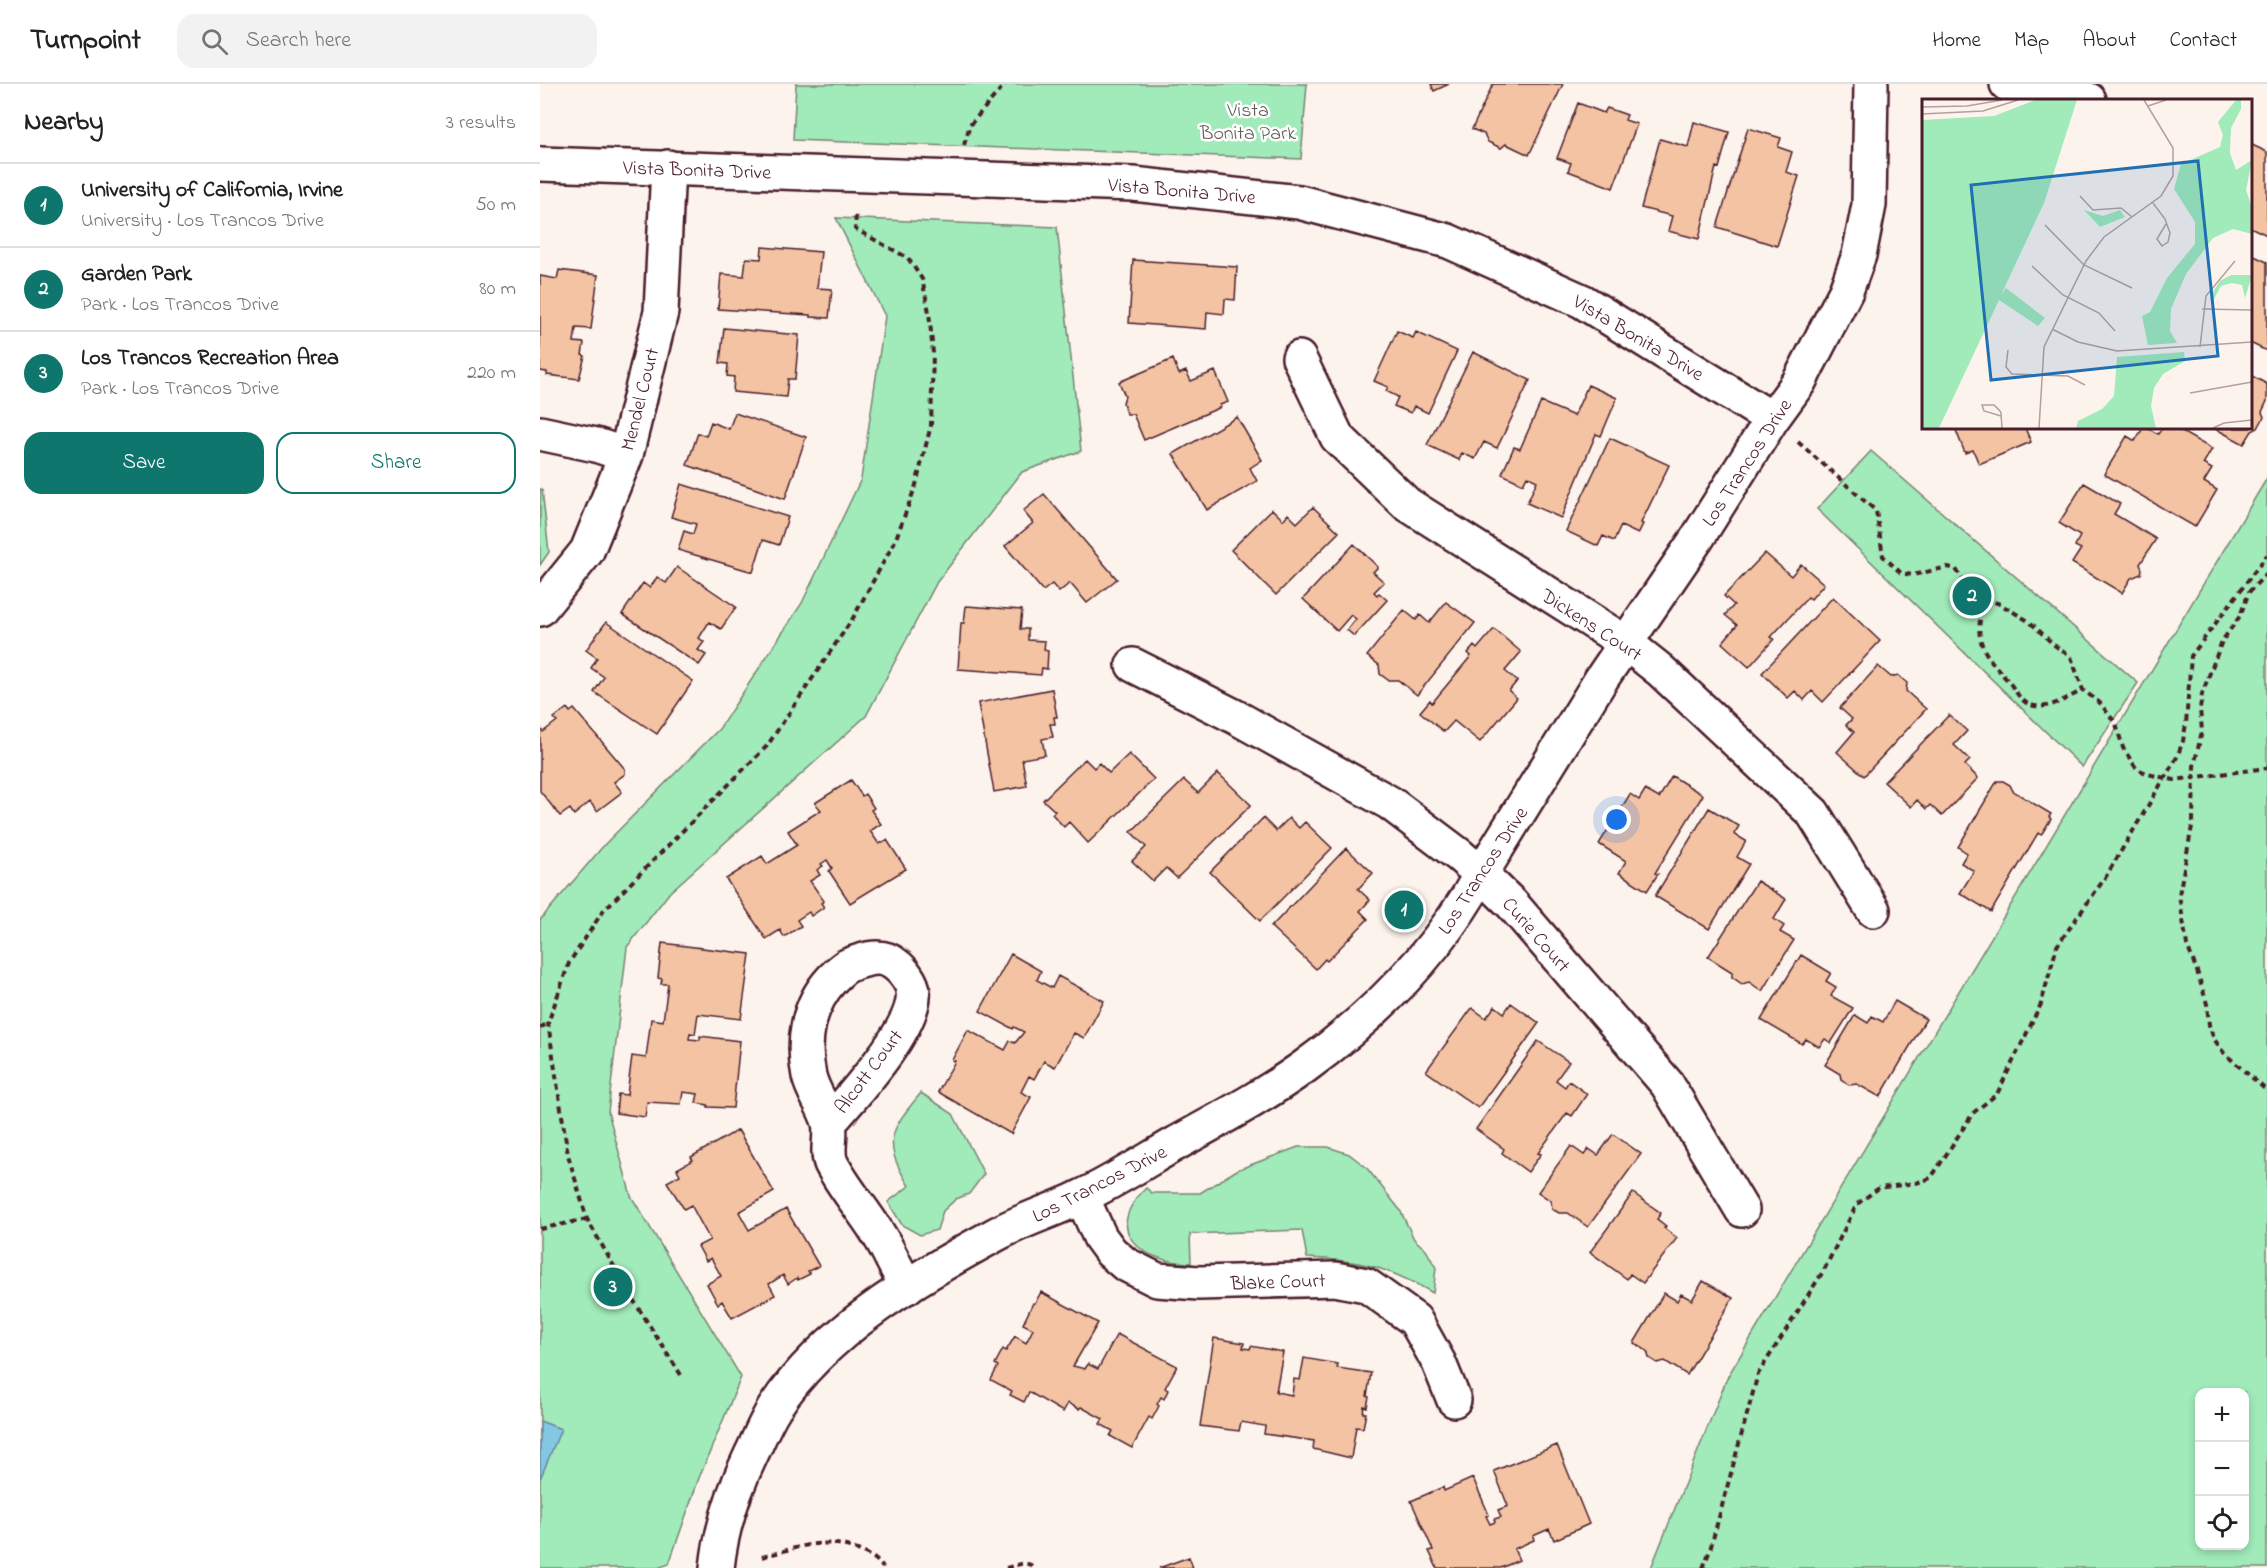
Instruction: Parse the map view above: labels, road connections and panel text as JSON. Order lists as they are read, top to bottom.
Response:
{
  "streets": {
    "street": [
      "Vista Bonita Drive",
      "Mendel Court",
      "Los Trancos Drive",
      "Dickens Court",
      "Curie Court",
      "Alcott Court",
      "Blake Court"
    ]
  },
  "crossings": [
    ["Vista Bonita Drive", "Mendel Court"],
    ["Vista Bonita Drive", "Los Trancos Drive"],
    ["Los Trancos Drive", "Dickens Court"],
    ["Los Trancos Drive", "Curie Court"],
    ["Los Trancos Drive", "Alcott Court"],
    ["Los Trancos Drive", "Blake Court"]
  ],
  "parks": ["Vista Bonita Park"],
  "page": {
    "header": "Turnpoint",
    "search": "Search here",
    "nav": [
      "Home",
      "Map",
      "About",
      "Contact"
    ],
    "heading": ["Nearby", "3 results"],
    "list": [
      {
        "mark": "1",
        "name": "University of California, Irvine",
        "note": "University · Los Trancos Drive",
        "value": "50 m"
      },
      {
        "mark": "2",
        "name": "Garden Park",
        "note": "Park · Los Trancos Drive",
        "value": "80 m"
      },
      {
        "mark": "3",
        "name": "Los Trancos Recreation Area",
        "note": "Park · Los Trancos Drive",
        "value": "220 m"
      }
    ],
    "buttons": ["Save", "Share"],
    "pins": ["2", "1", "3"],
    "map_buttons": ["+", "−"]
  }
}
